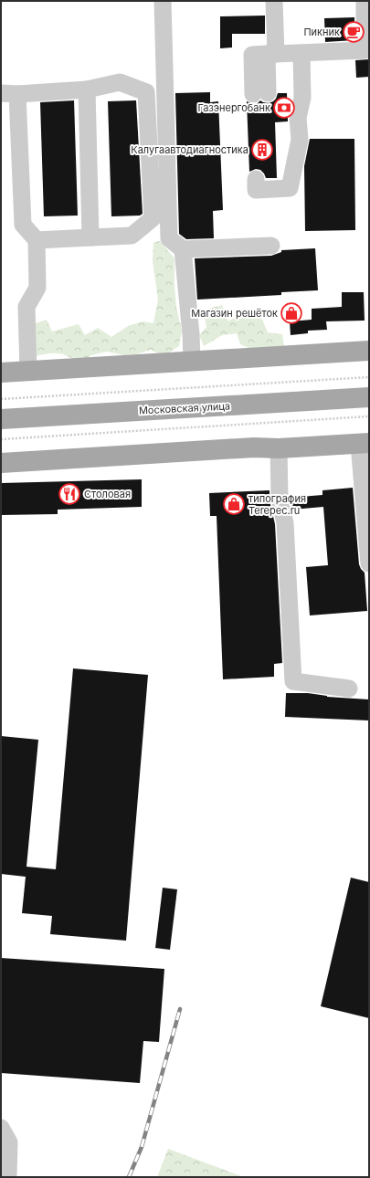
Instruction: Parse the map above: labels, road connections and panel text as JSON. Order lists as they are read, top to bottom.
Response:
{
  "streets": {
    "main road": ["Московская улица"]
  },
  "places": {
    "cafe": ["Пикник"],
    "bank": ["Газэнергобанк"],
    "building": ["Калугаавтодиагностика"],
    "shop": ["Магазин решёток", "типография Terepec.ru"],
    "restaurant": ["Столовая"]
  }
}
